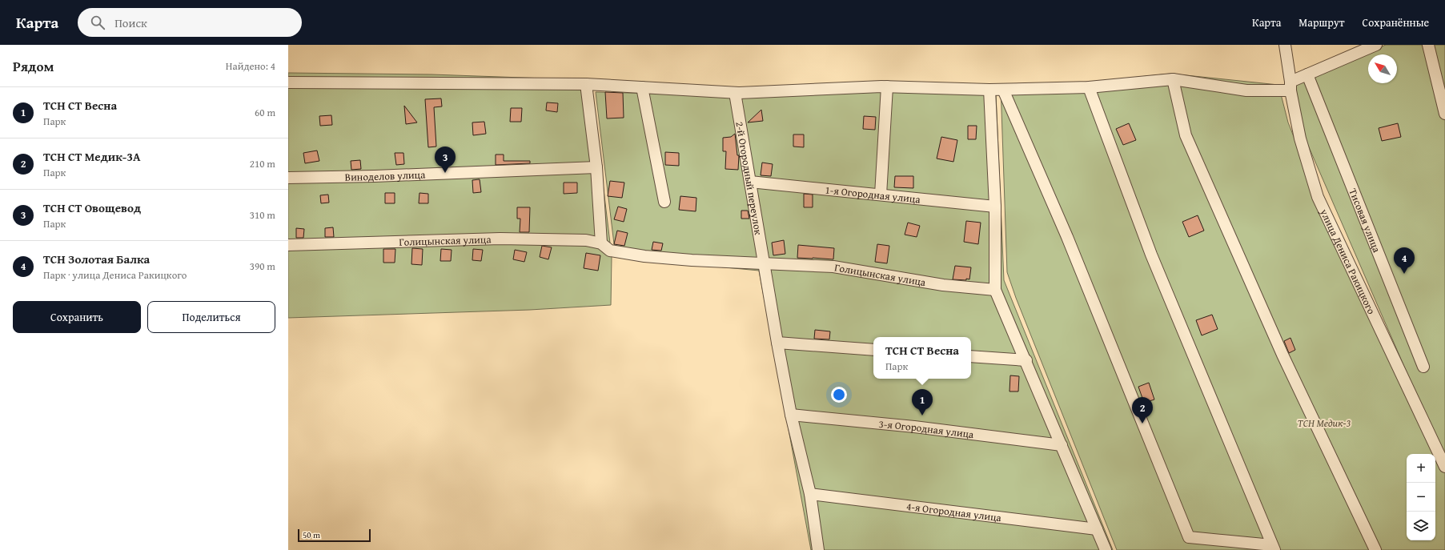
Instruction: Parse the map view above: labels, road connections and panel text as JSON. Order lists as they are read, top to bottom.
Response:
{
  "streets": {
    "street": [
      "Виноделов улица",
      "2-й Огородный переулок",
      "1-я Огородная улица",
      "Тисовая улица",
      "Голицынская улица",
      "улица Дениса Ракицкого",
      "3-я Огородная улица",
      "4-я Огородная улица"
    ]
  },
  "crossings": [
    ["2-й Огородный переулок", "1-я Огородная улица"],
    ["2-й Огородный переулок", "Голицынская улица"],
    ["2-й Огородный переулок", "3-я Огородная улица"],
    ["2-й Огородный переулок", "4-я Огородная улица"]
  ],
  "parks": ["ТСН Медик-3"],
  "scale_bar": "50 m",
  "north": "top left",
  "page": {
    "header": "Карта",
    "search": "Поиск",
    "nav": ["Карта", "Маршрут", "Сохранённые"],
    "heading": ["Рядом", "Найдено: 4"],
    "list": [
      {
        "mark": "1",
        "name": "ТСН СТ Весна",
        "note": "Парк",
        "value": "60 m"
      },
      {
        "mark": "2",
        "name": "ТСН СТ Медик-3А",
        "note": "Парк",
        "value": "210 m"
      },
      {
        "mark": "3",
        "name": "ТСН СТ Овощевод",
        "note": "Парк",
        "value": "310 m"
      },
      {
        "mark": "4",
        "name": "ТСН Золотая Балка",
        "note": "Парк · улица Дениса Ракицкого",
        "value": "390 m"
      }
    ],
    "pins": [
      "3",
      "4",
      "1",
      "2"
    ],
    "buttons": ["Сохранить", "Поделиться"],
    "popup": ["ТСН СТ Весна", "Парк"],
    "map_buttons": ["+", "−"],
    "scale": "50 m"
  }
}
